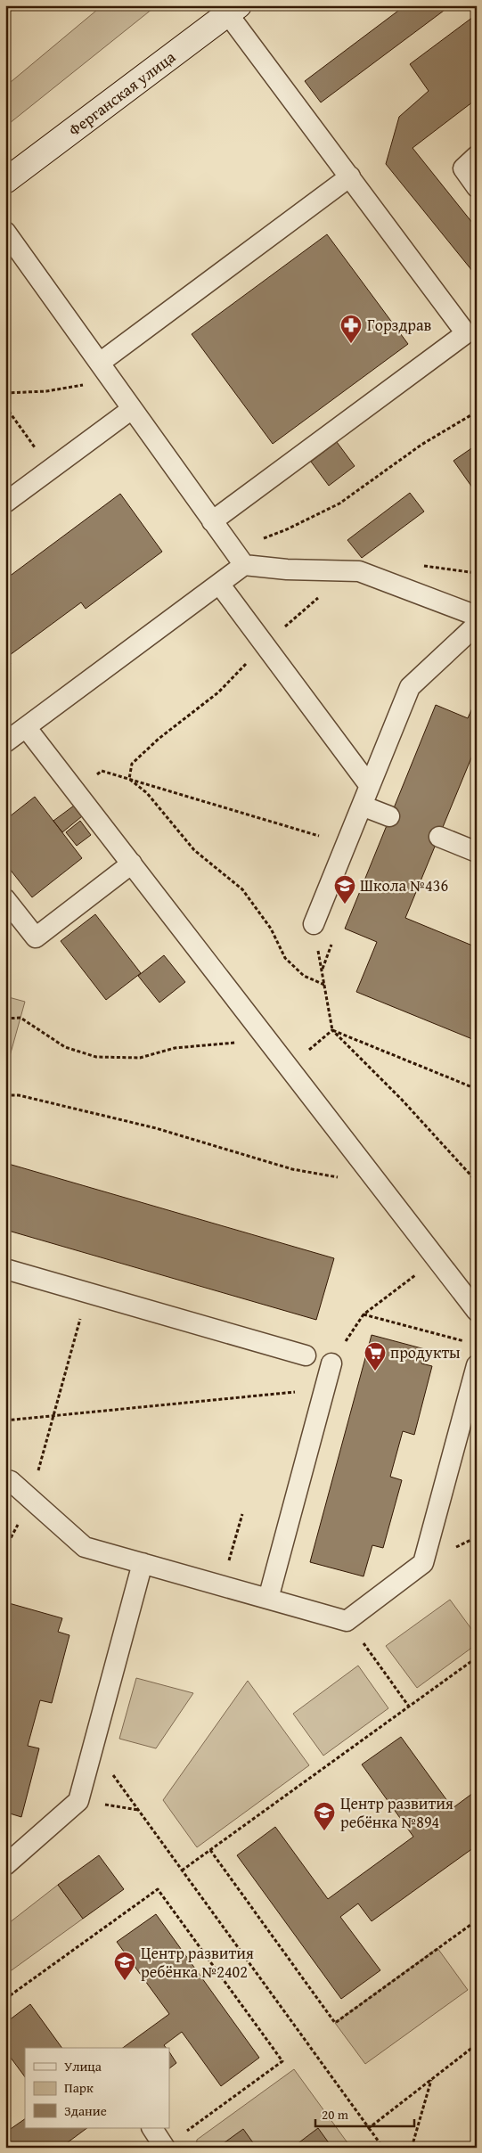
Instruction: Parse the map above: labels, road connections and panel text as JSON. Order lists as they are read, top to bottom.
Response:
{
  "streets": {
    "street": ["Ферганская улица"]
  },
  "places": {
    "pharmacy": ["Горздрав"],
    "school or university": ["Школа №436", "Центр развития ребёнка №894", "Центр развития ребёнка №2402"],
    "supermarket": ["продукты"]
  },
  "legend": ["Улица", "Парк", "Здание"],
  "scale_bar": "20 m"
}
